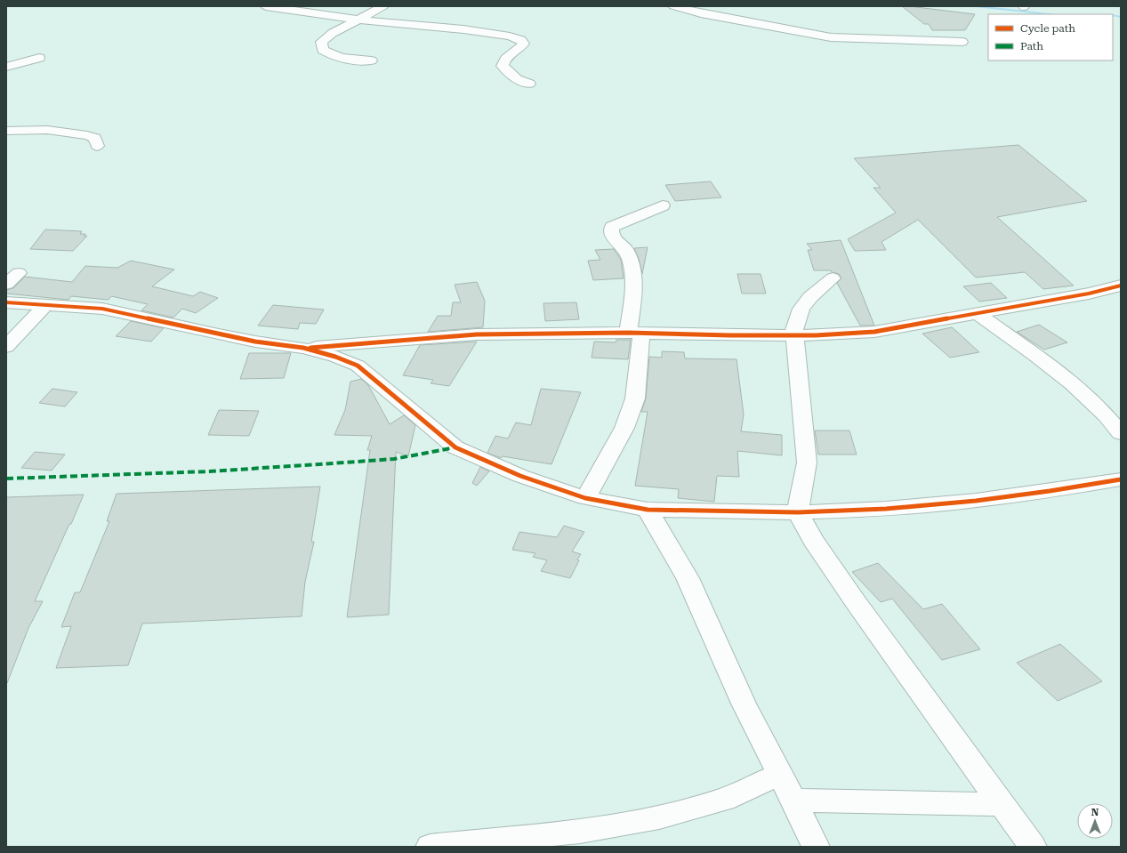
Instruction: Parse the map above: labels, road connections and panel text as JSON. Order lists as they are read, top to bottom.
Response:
{
  "legend": ["Cycle path", "Path"],
  "north": "top"
}
